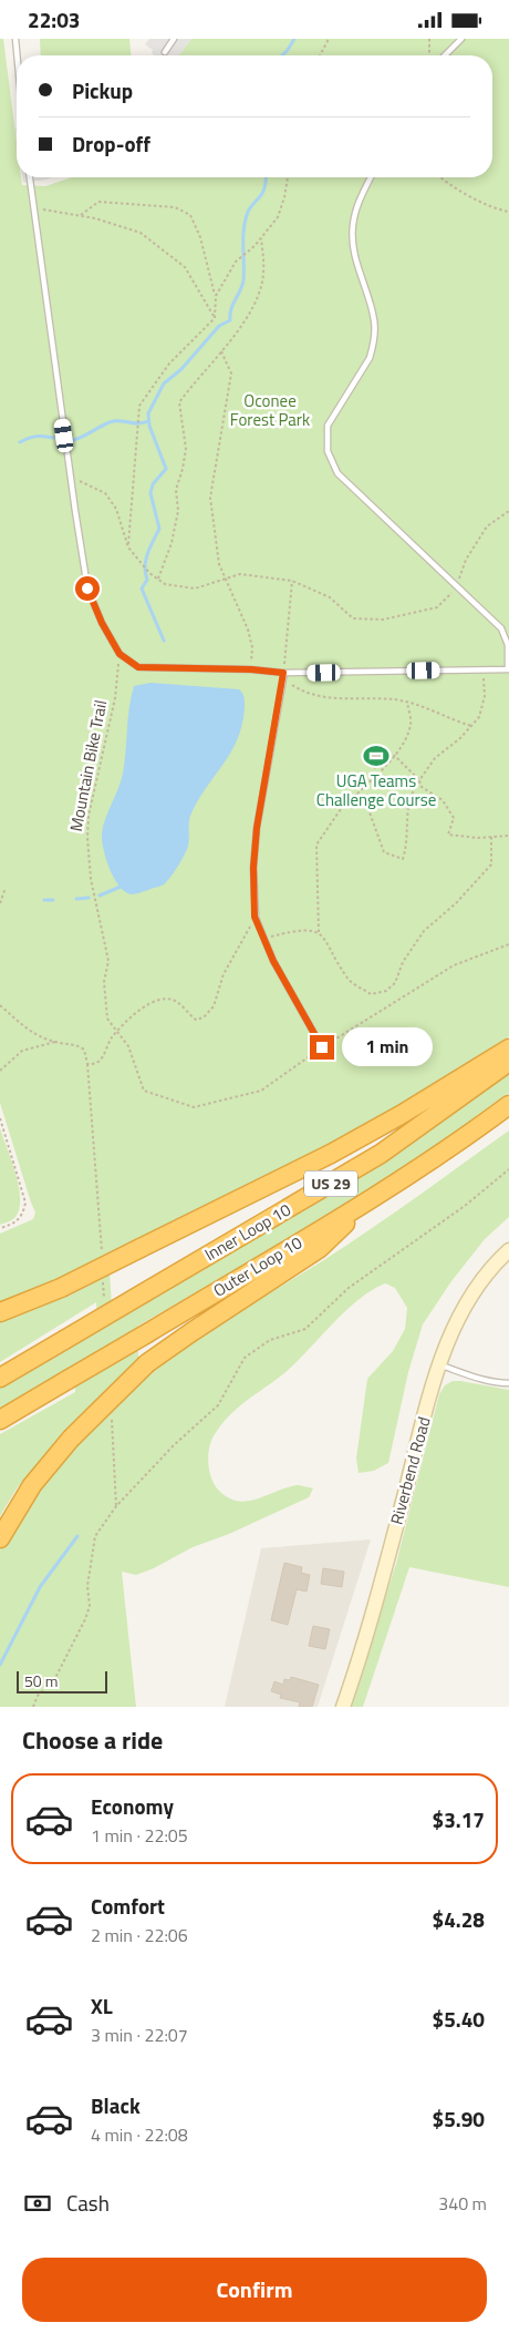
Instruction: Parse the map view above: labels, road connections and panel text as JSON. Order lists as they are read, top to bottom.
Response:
{
  "streets": {
    "highway": ["US 29", "Inner Loop 10", "Outer Loop 10"],
    "street": ["Riverbend Road"],
    "path": ["Mountain Bike Trail"]
  },
  "parks": ["Oconee Forest Park"],
  "places": {
    "sports": ["UGA Teams Challenge Course"]
  },
  "scale_bar": "50 m",
  "page": {
    "status": "22:03",
    "banner": ["Pickup", "Drop-off"],
    "bubble": "1 min",
    "scale": "50 m",
    "heading": "Choose a ride",
    "list": [
      {
        "name": "Economy",
        "note": "1 min · 22:05",
        "value": "$3.17"
      },
      {
        "name": "Comfort",
        "note": "2 min · 22:06",
        "value": "$4.28"
      },
      {
        "name": "XL",
        "note": "3 min · 22:07",
        "value": "$5.40"
      },
      {
        "name": "Black",
        "note": "4 min · 22:08",
        "value": "$5.90"
      }
    ],
    "pay": ["Cash", "340 m"],
    "buttons": "Confirm"
  }
}
